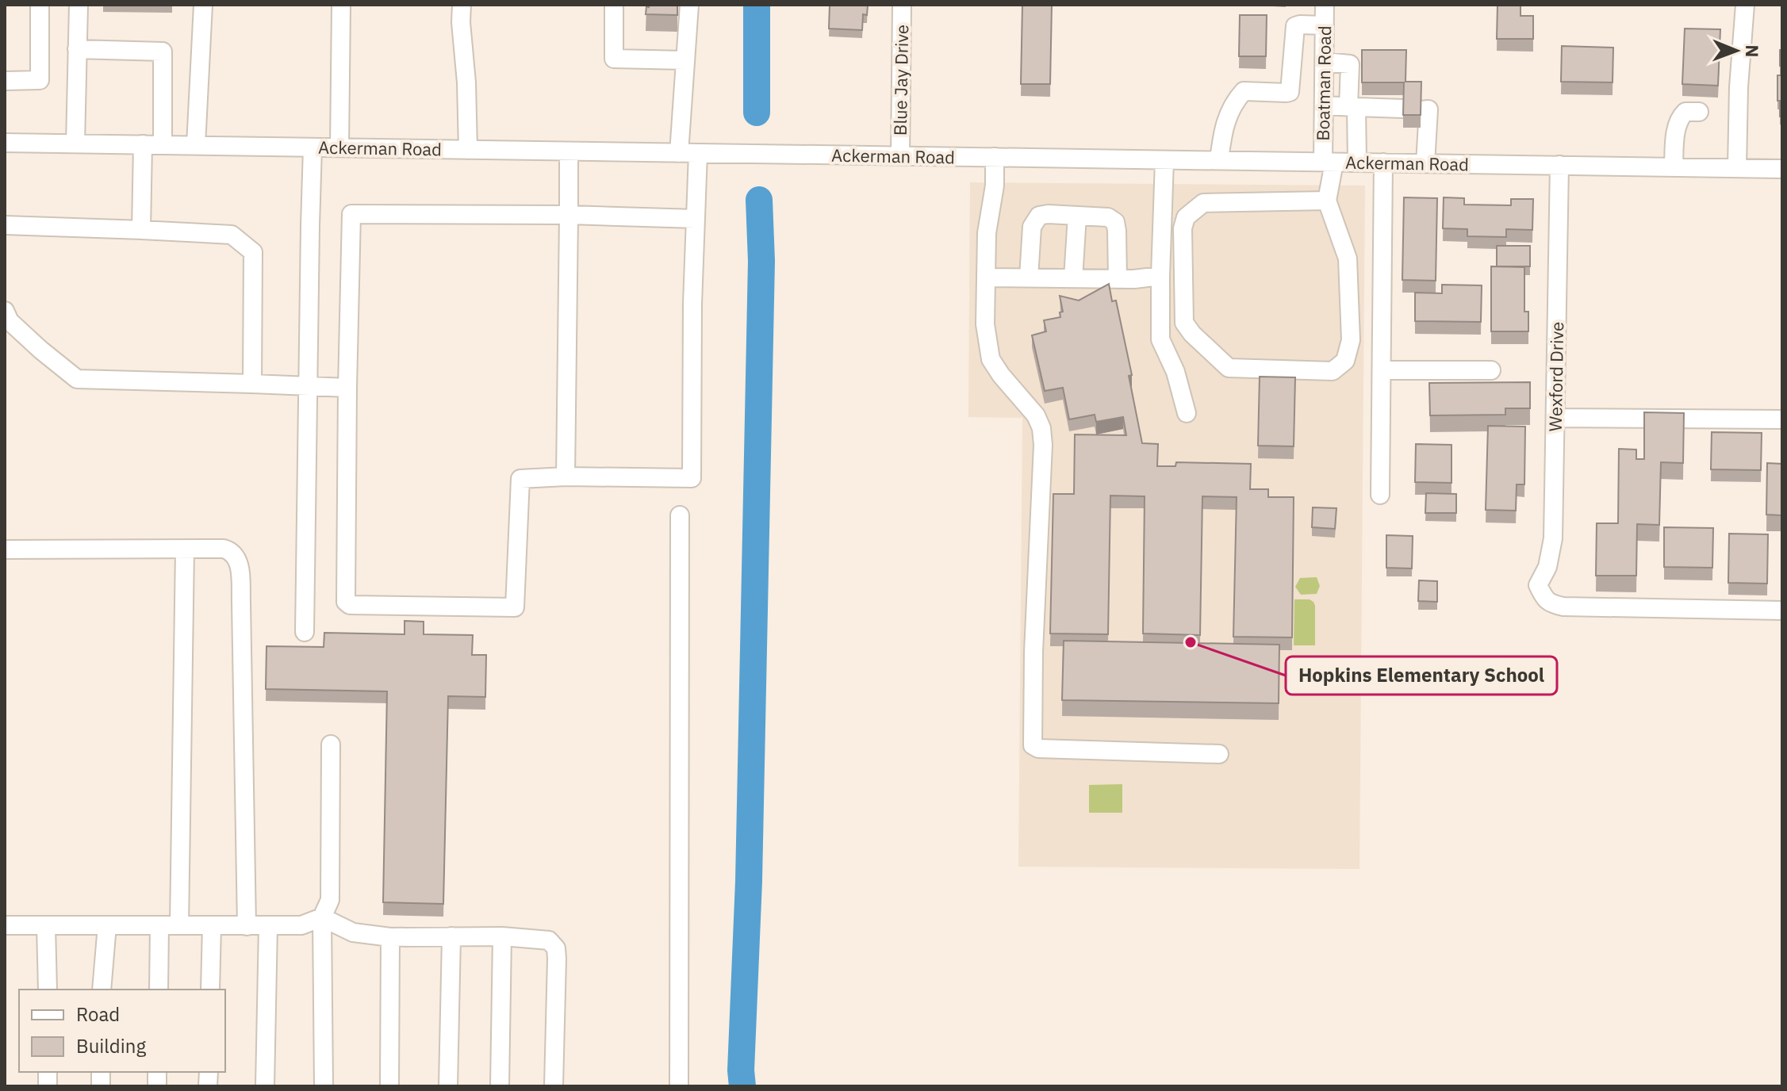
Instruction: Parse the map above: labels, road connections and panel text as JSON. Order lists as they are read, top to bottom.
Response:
{
  "streets": {
    "street": [
      "Blue Jay Drive",
      "Boatman Road",
      "Ackerman Road",
      "Wexford Drive"
    ]
  },
  "crossings": [
    ["Blue Jay Drive", "Ackerman Road"],
    ["Boatman Road", "Ackerman Road"],
    ["Ackerman Road", "Wexford Drive"]
  ],
  "places": ["Hopkins Elementary School"],
  "legend": ["Road", "Building"],
  "north": "right"
}
